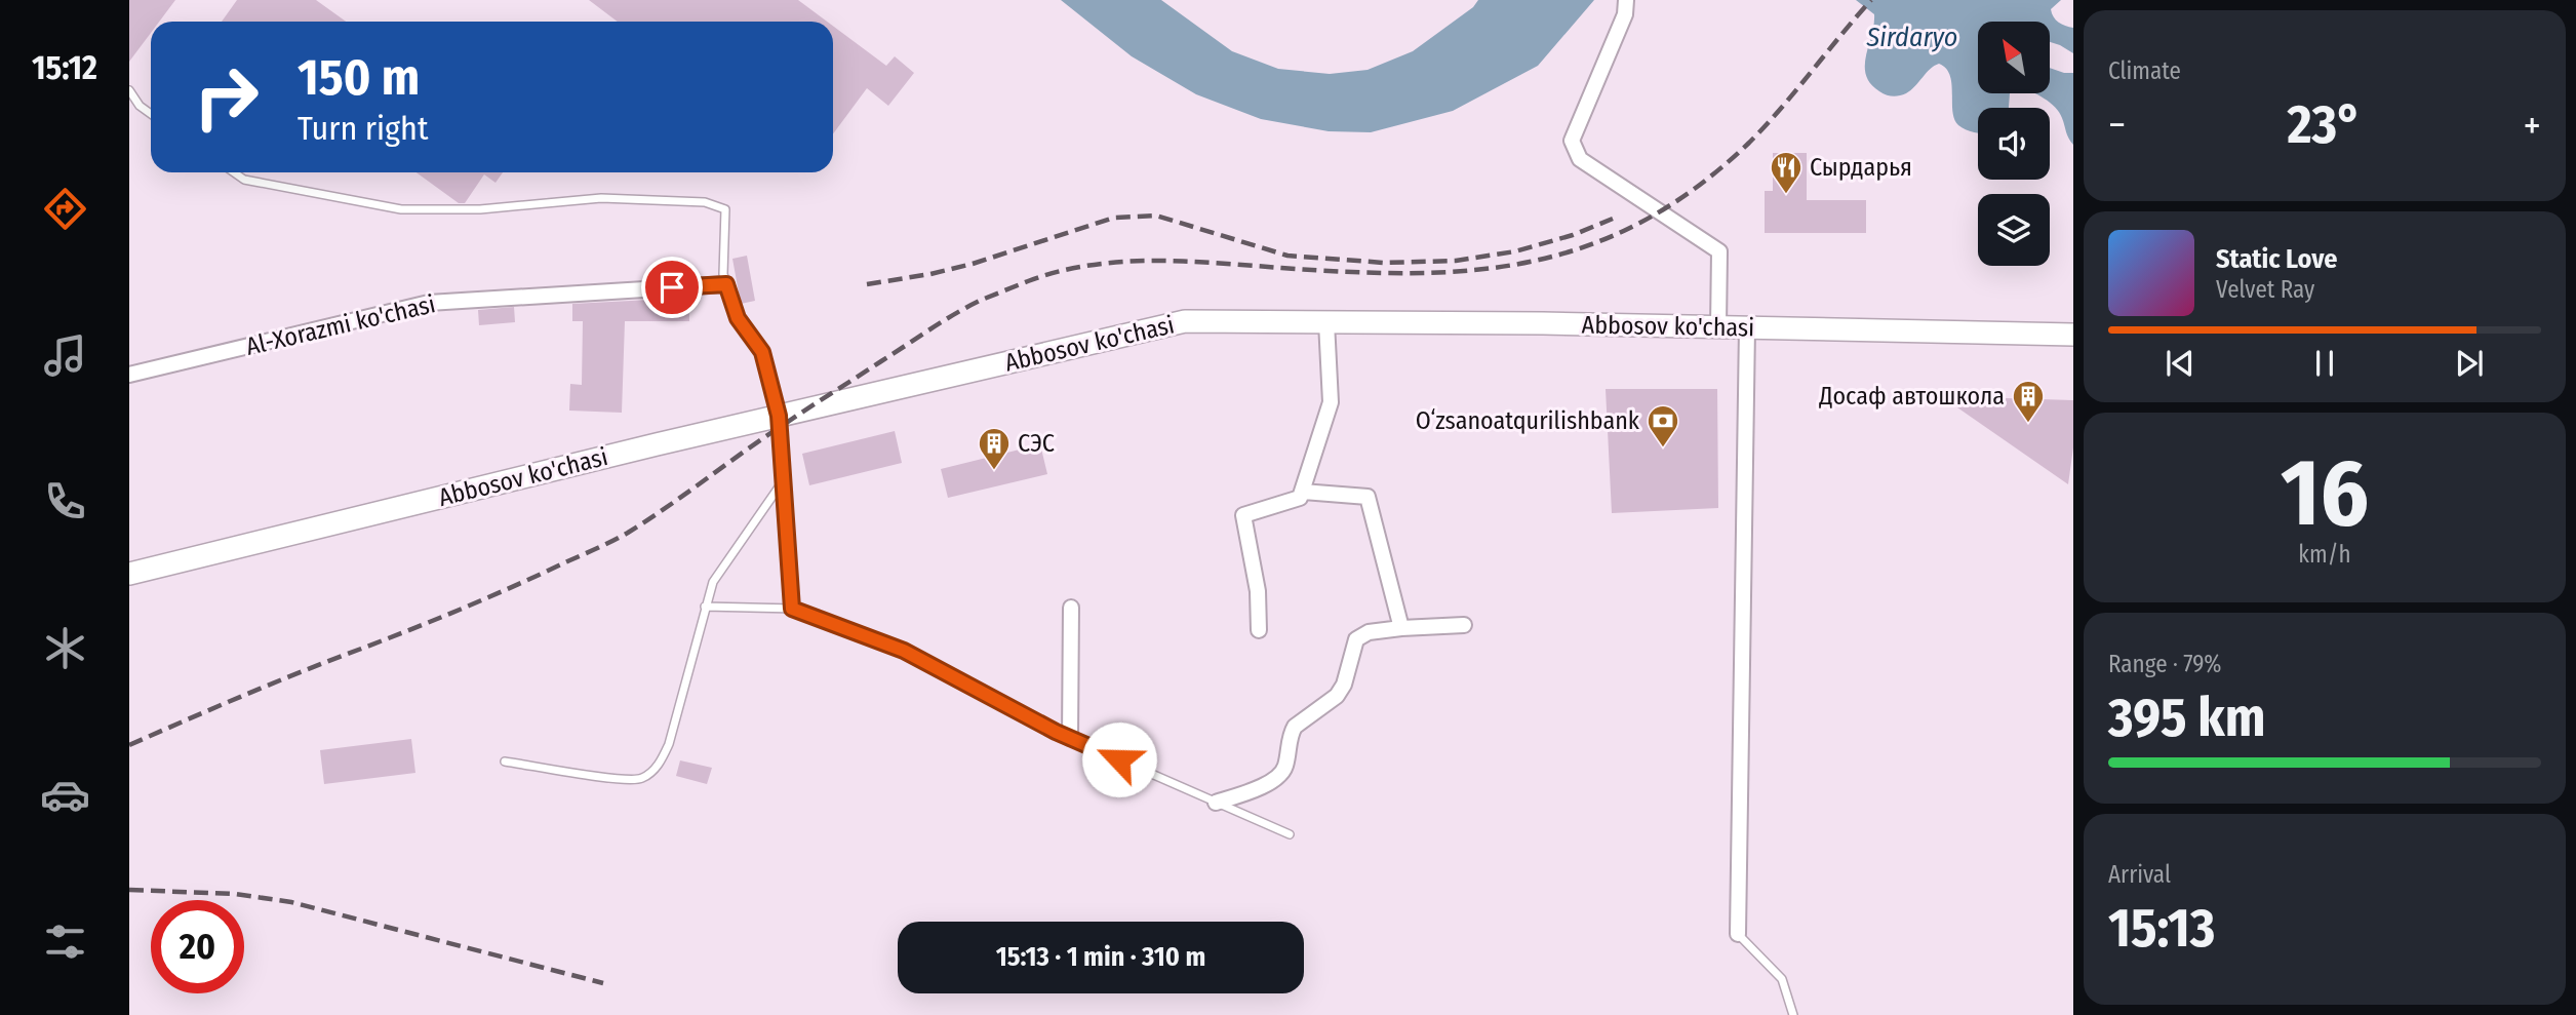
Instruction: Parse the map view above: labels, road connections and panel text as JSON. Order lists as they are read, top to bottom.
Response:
{
  "streets": {
    "main road": ["Abbosov ko'chasi"],
    "street": ["Al-Xorazmi ko'chasi"]
  },
  "water": ["Sirdaryo"],
  "places": {
    "restaurant": ["Сырдарья"],
    "building": ["Досаф автошкола", "СЭС"],
    "bank": ["Oʻzsanoatqurilishbank"]
  },
  "north": "top left",
  "page": {
    "tabs": "15:12",
    "tile": [
      "Climate",
      ["16", "km/h"],
      ["Range · 79%", "395 km"],
      ["Arrival", "15:13"]
    ],
    "turn": ["150 m", "Turn right"],
    "heat": ["−", "23°", "+"],
    "song": ["Static Love", "Velvet Ray"],
    "limit": "20",
    "trip": "15:13 · 1 min · 310 m"
  }
}
